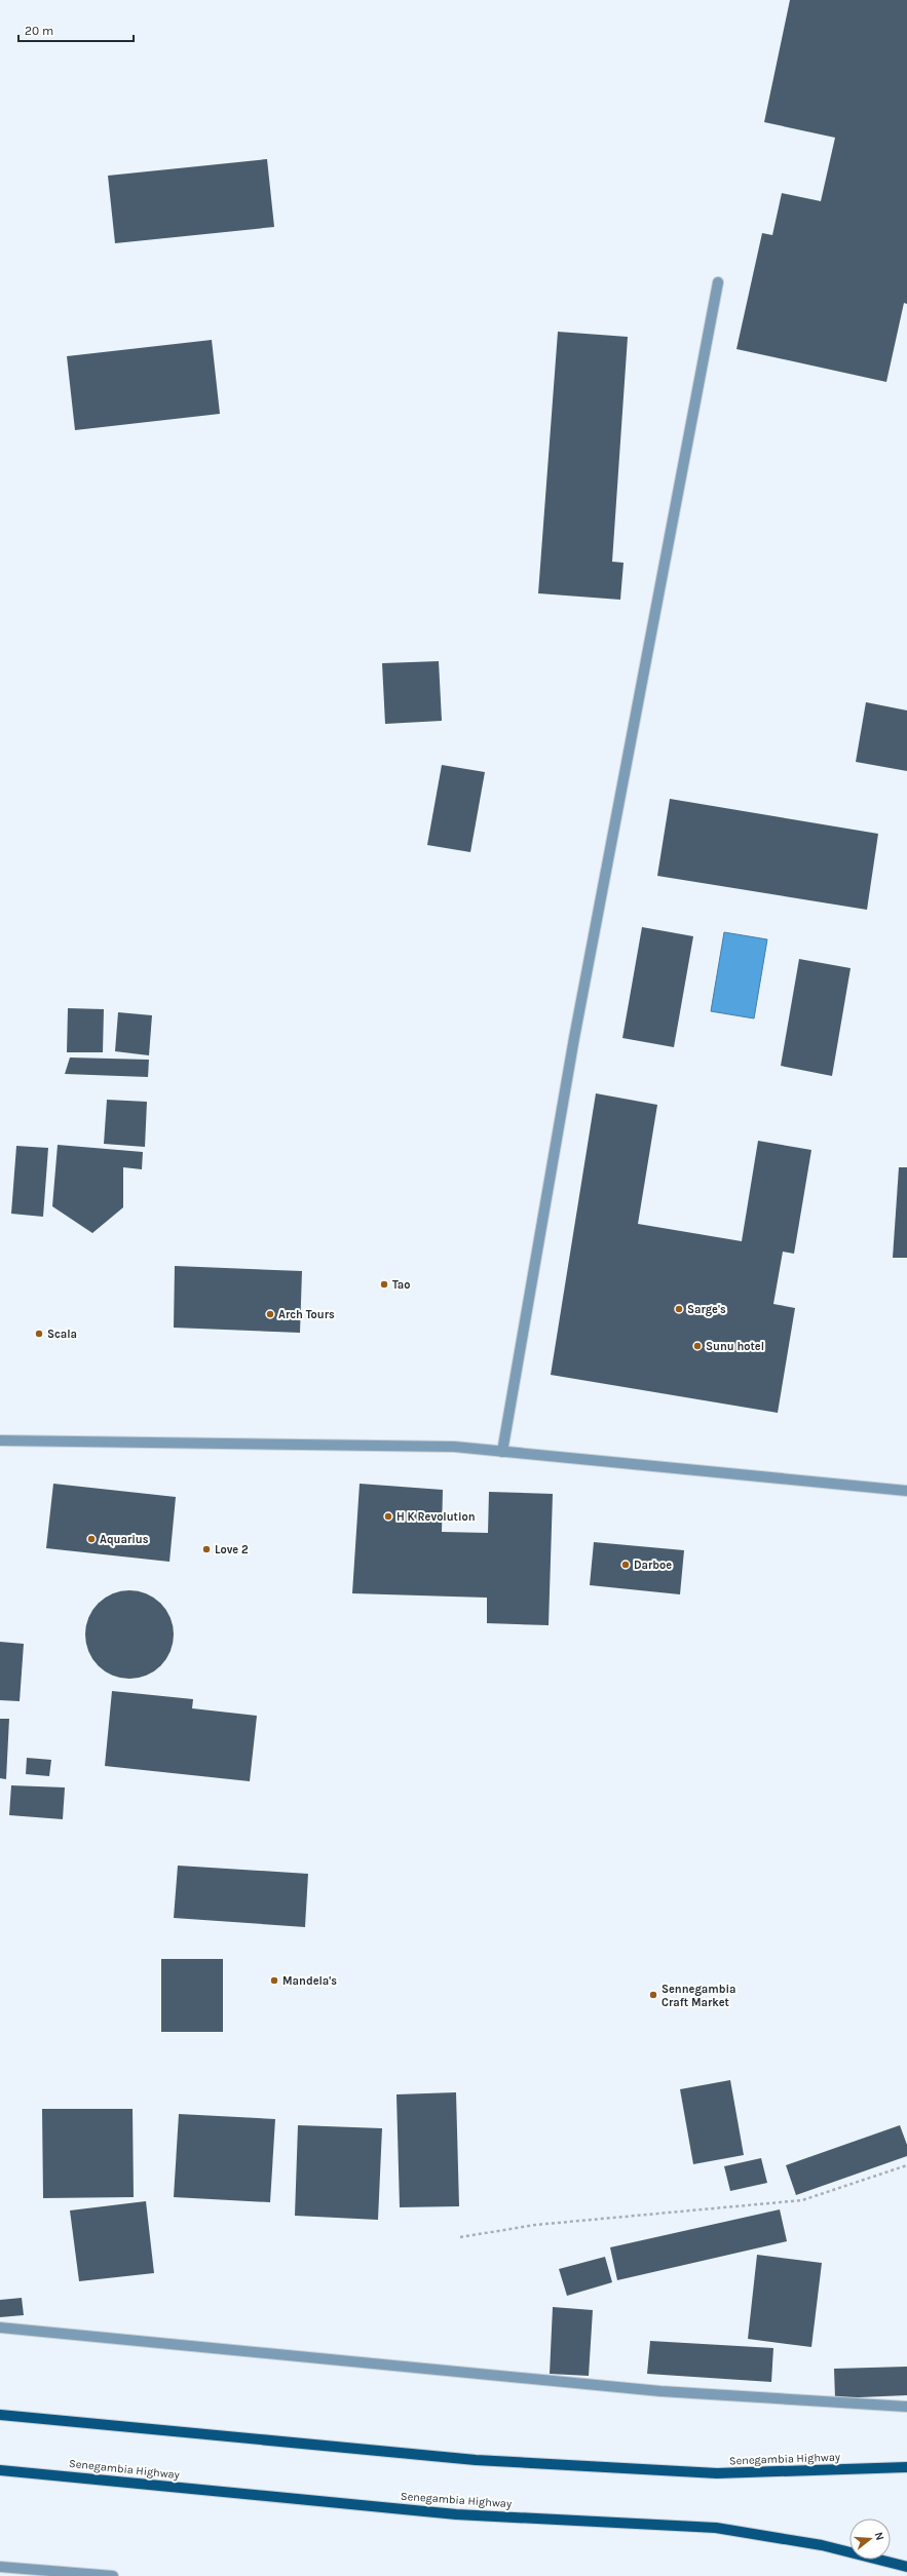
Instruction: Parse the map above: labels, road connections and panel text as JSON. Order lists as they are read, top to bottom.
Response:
{
  "streets": {
    "main road": ["Senegambia Highway"]
  },
  "places": [
    "Tao",
    "Sarge's",
    "Arch Tours",
    "Scala",
    "Sunu hotel",
    "H K Revolution",
    "Aquarius",
    "Love 2",
    "Darboe",
    "Mandela's",
    "Sennegambia Craft Market"
  ],
  "scale_bar": "20 m",
  "north": "right"
}
